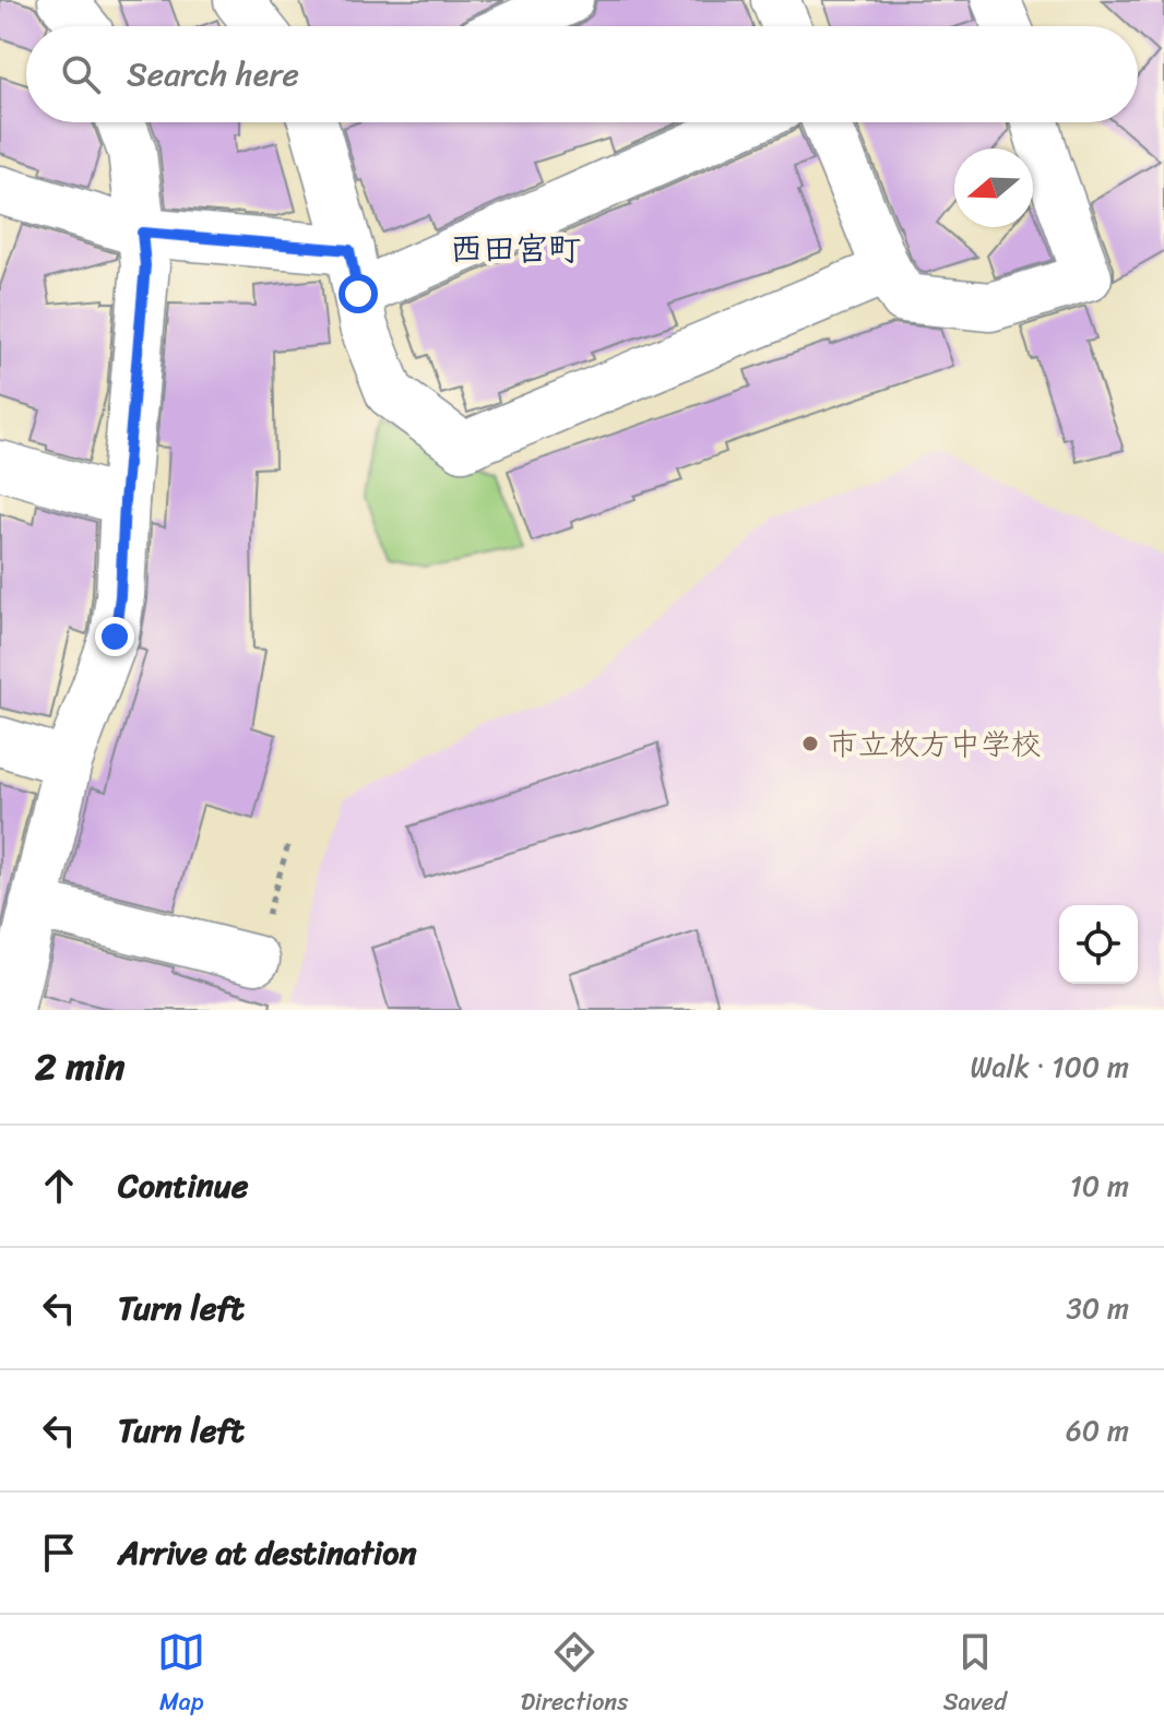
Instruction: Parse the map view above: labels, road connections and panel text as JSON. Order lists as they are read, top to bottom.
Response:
{
  "districts": ["西田宮町"],
  "places": ["市立枚方中学校"],
  "north": "left",
  "page": {
    "search": "Search here",
    "heading": ["2 min", "Walk · 100 m"],
    "list": [
      ["Continue", "10 m"],
      ["Turn left", "30 m"],
      ["Turn left", "60 m"],
      "Arrive at destination"
    ],
    "nav": ["Map", "Directions", "Saved"]
  }
}
